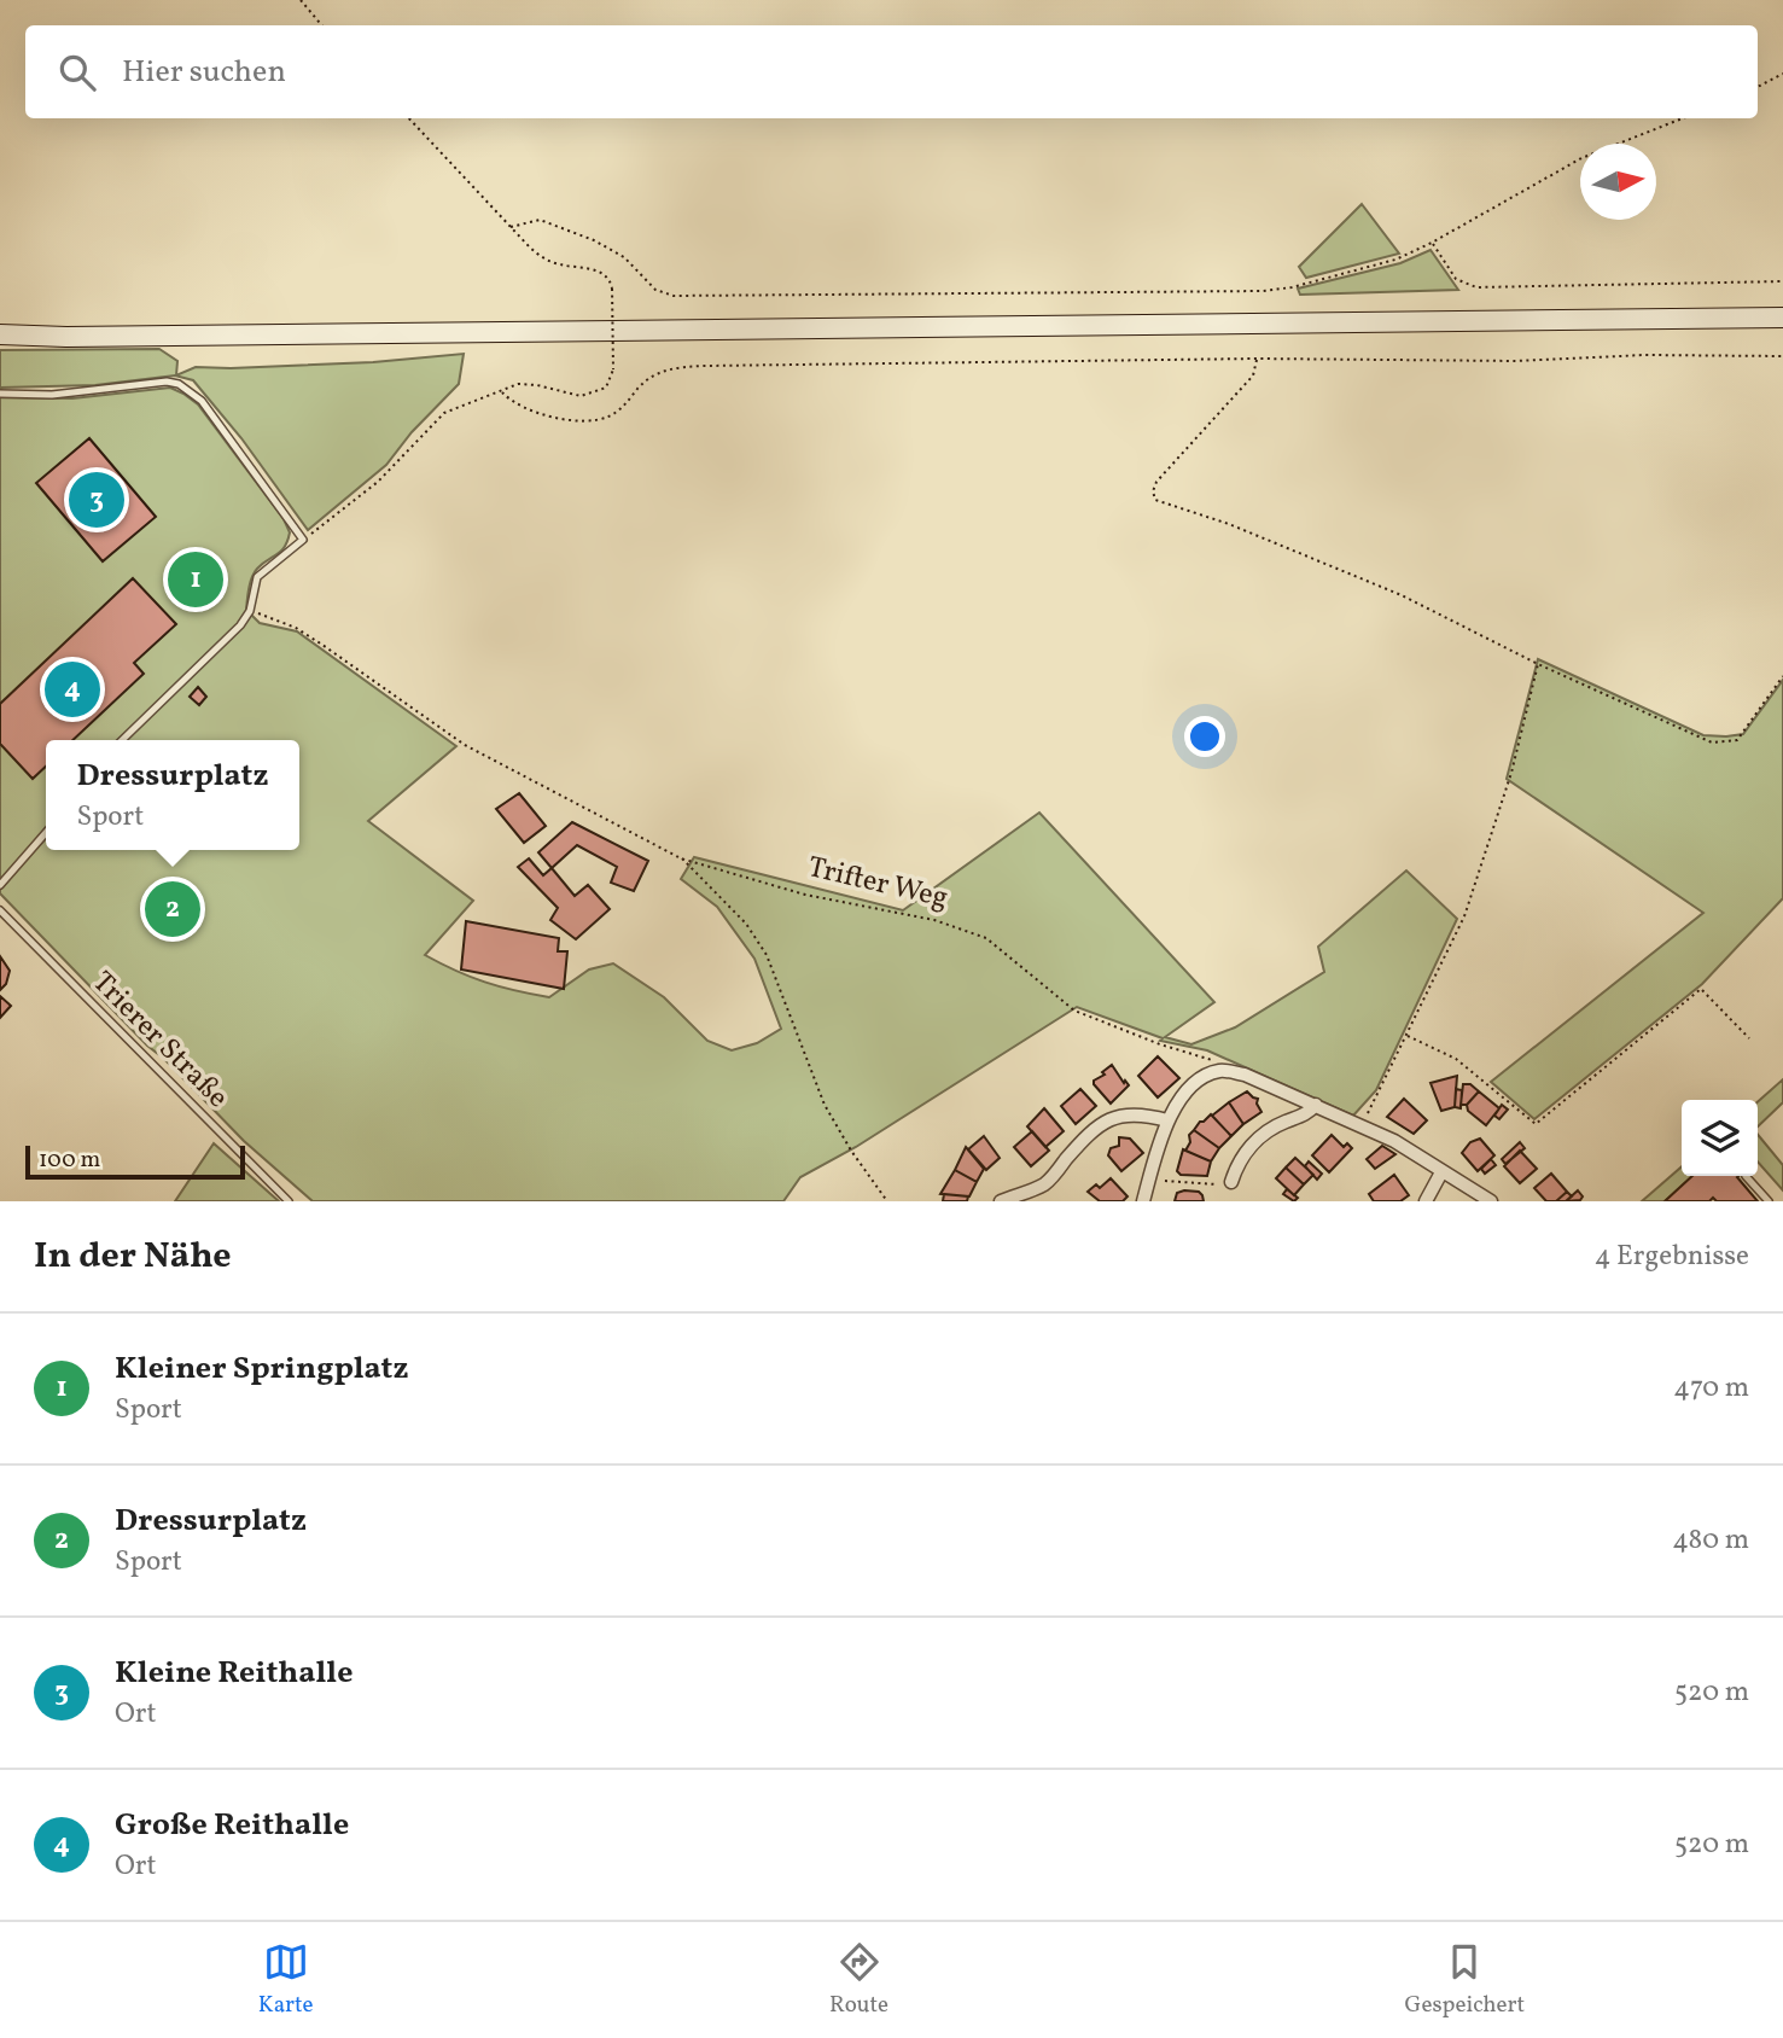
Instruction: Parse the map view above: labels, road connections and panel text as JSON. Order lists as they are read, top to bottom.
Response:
{
  "streets": {
    "lane": ["Trierer Straße"],
    "path": ["Trifter Weg"]
  },
  "scale_bar": "100 m",
  "north": "right",
  "page": {
    "search": "Hier suchen",
    "pins": [
      "3",
      "1",
      "4",
      "2"
    ],
    "popup": ["Dressurplatz", "Sport"],
    "scale": "100 m",
    "heading": ["In der Nähe", "4 Ergebnisse"],
    "list": [
      {
        "mark": "1",
        "name": "Kleiner Springplatz",
        "note": "Sport",
        "value": "470 m"
      },
      {
        "mark": "2",
        "name": "Dressurplatz",
        "note": "Sport",
        "value": "480 m"
      },
      {
        "mark": "3",
        "name": "Kleine Reithalle",
        "note": "Ort",
        "value": "520 m"
      },
      {
        "mark": "4",
        "name": "Große Reithalle",
        "note": "Ort",
        "value": "520 m"
      }
    ],
    "nav": ["Karte", "Route", "Gespeichert"]
  }
}
